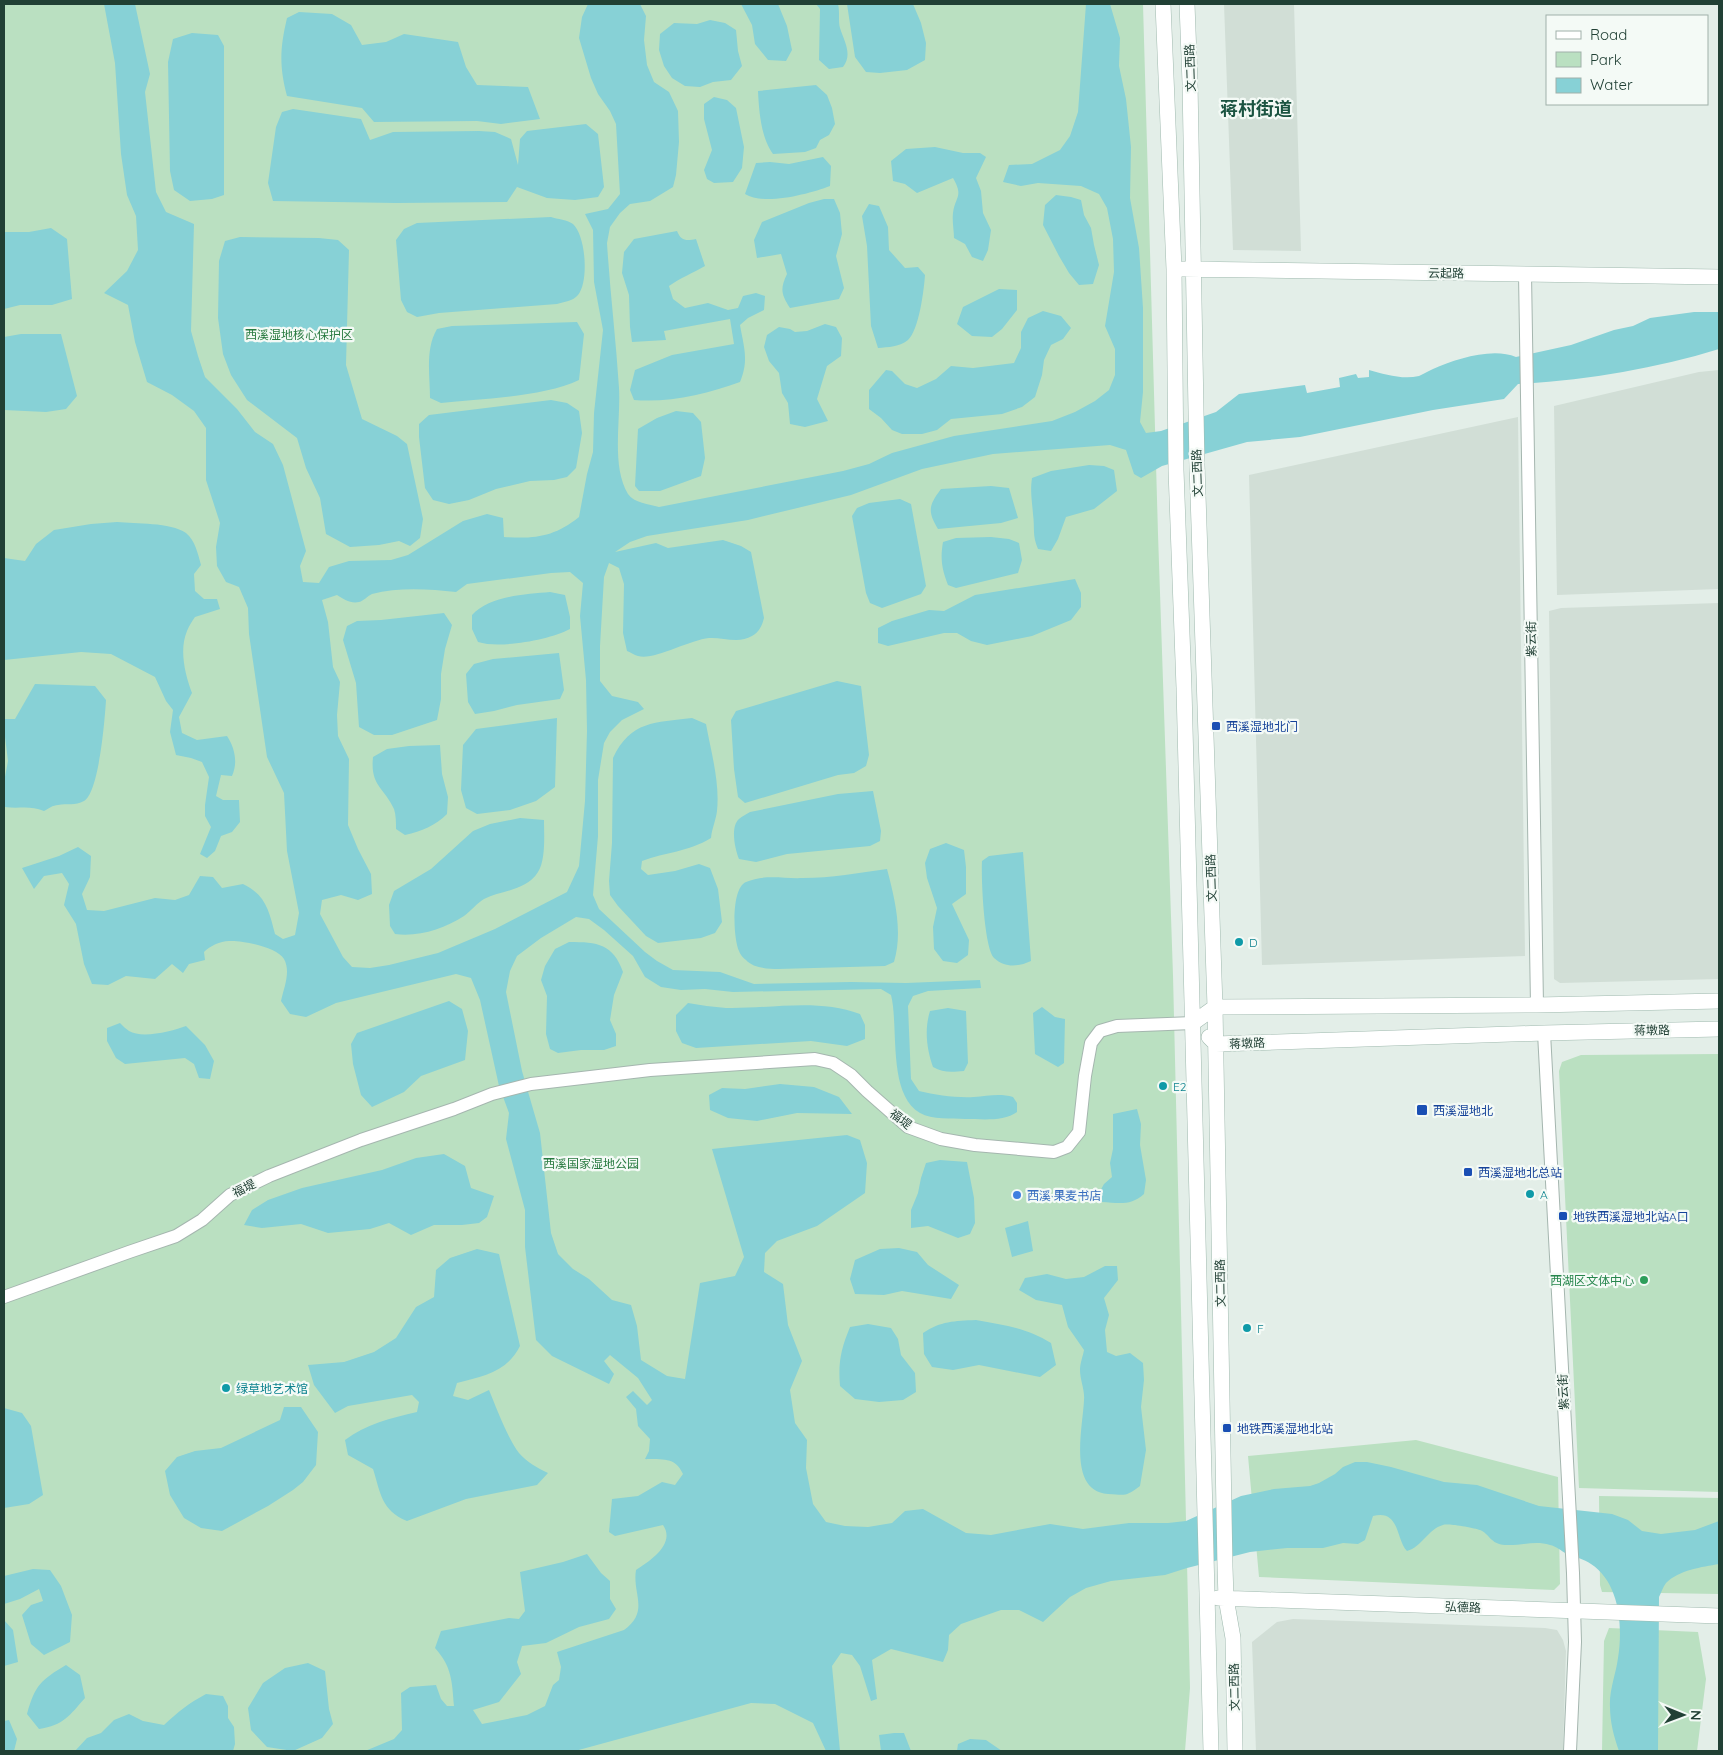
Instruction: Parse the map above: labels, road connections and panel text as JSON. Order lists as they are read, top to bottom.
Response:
{
  "streets": {
    "main road": [
      "文二西路",
      "云起路",
      "蒋墩路",
      "弘德路"
    ],
    "street": ["紫云街", "福堤"]
  },
  "crossings": [
    ["文二西路", "云起路"],
    ["文二西路", "蒋墩路"],
    ["文二西路", "福堤"],
    ["文二西路", "弘德路"],
    ["云起路", "紫云街"],
    ["紫云街", "蒋墩路"],
    ["紫云街", "弘德路"],
    ["蒋墩路", "福堤"]
  ],
  "districts": ["蒋村街道"],
  "parks": ["西溪湿地核心保护区", "西溪国家湿地公园"],
  "places": {
    "transit": [
      "西溪湿地北门",
      "西溪湿地北",
      "西溪湿地北总站",
      "地铁西溪湿地北站A口",
      "地铁西溪湿地北站"
    ],
    "other": [
      "D",
      "E2",
      "A",
      "西溪·果麦书店",
      "西湖区文体中心",
      "F",
      "绿草地艺术馆"
    ]
  },
  "legend": ["Road", "Park", "Water"],
  "north": "right"
}
